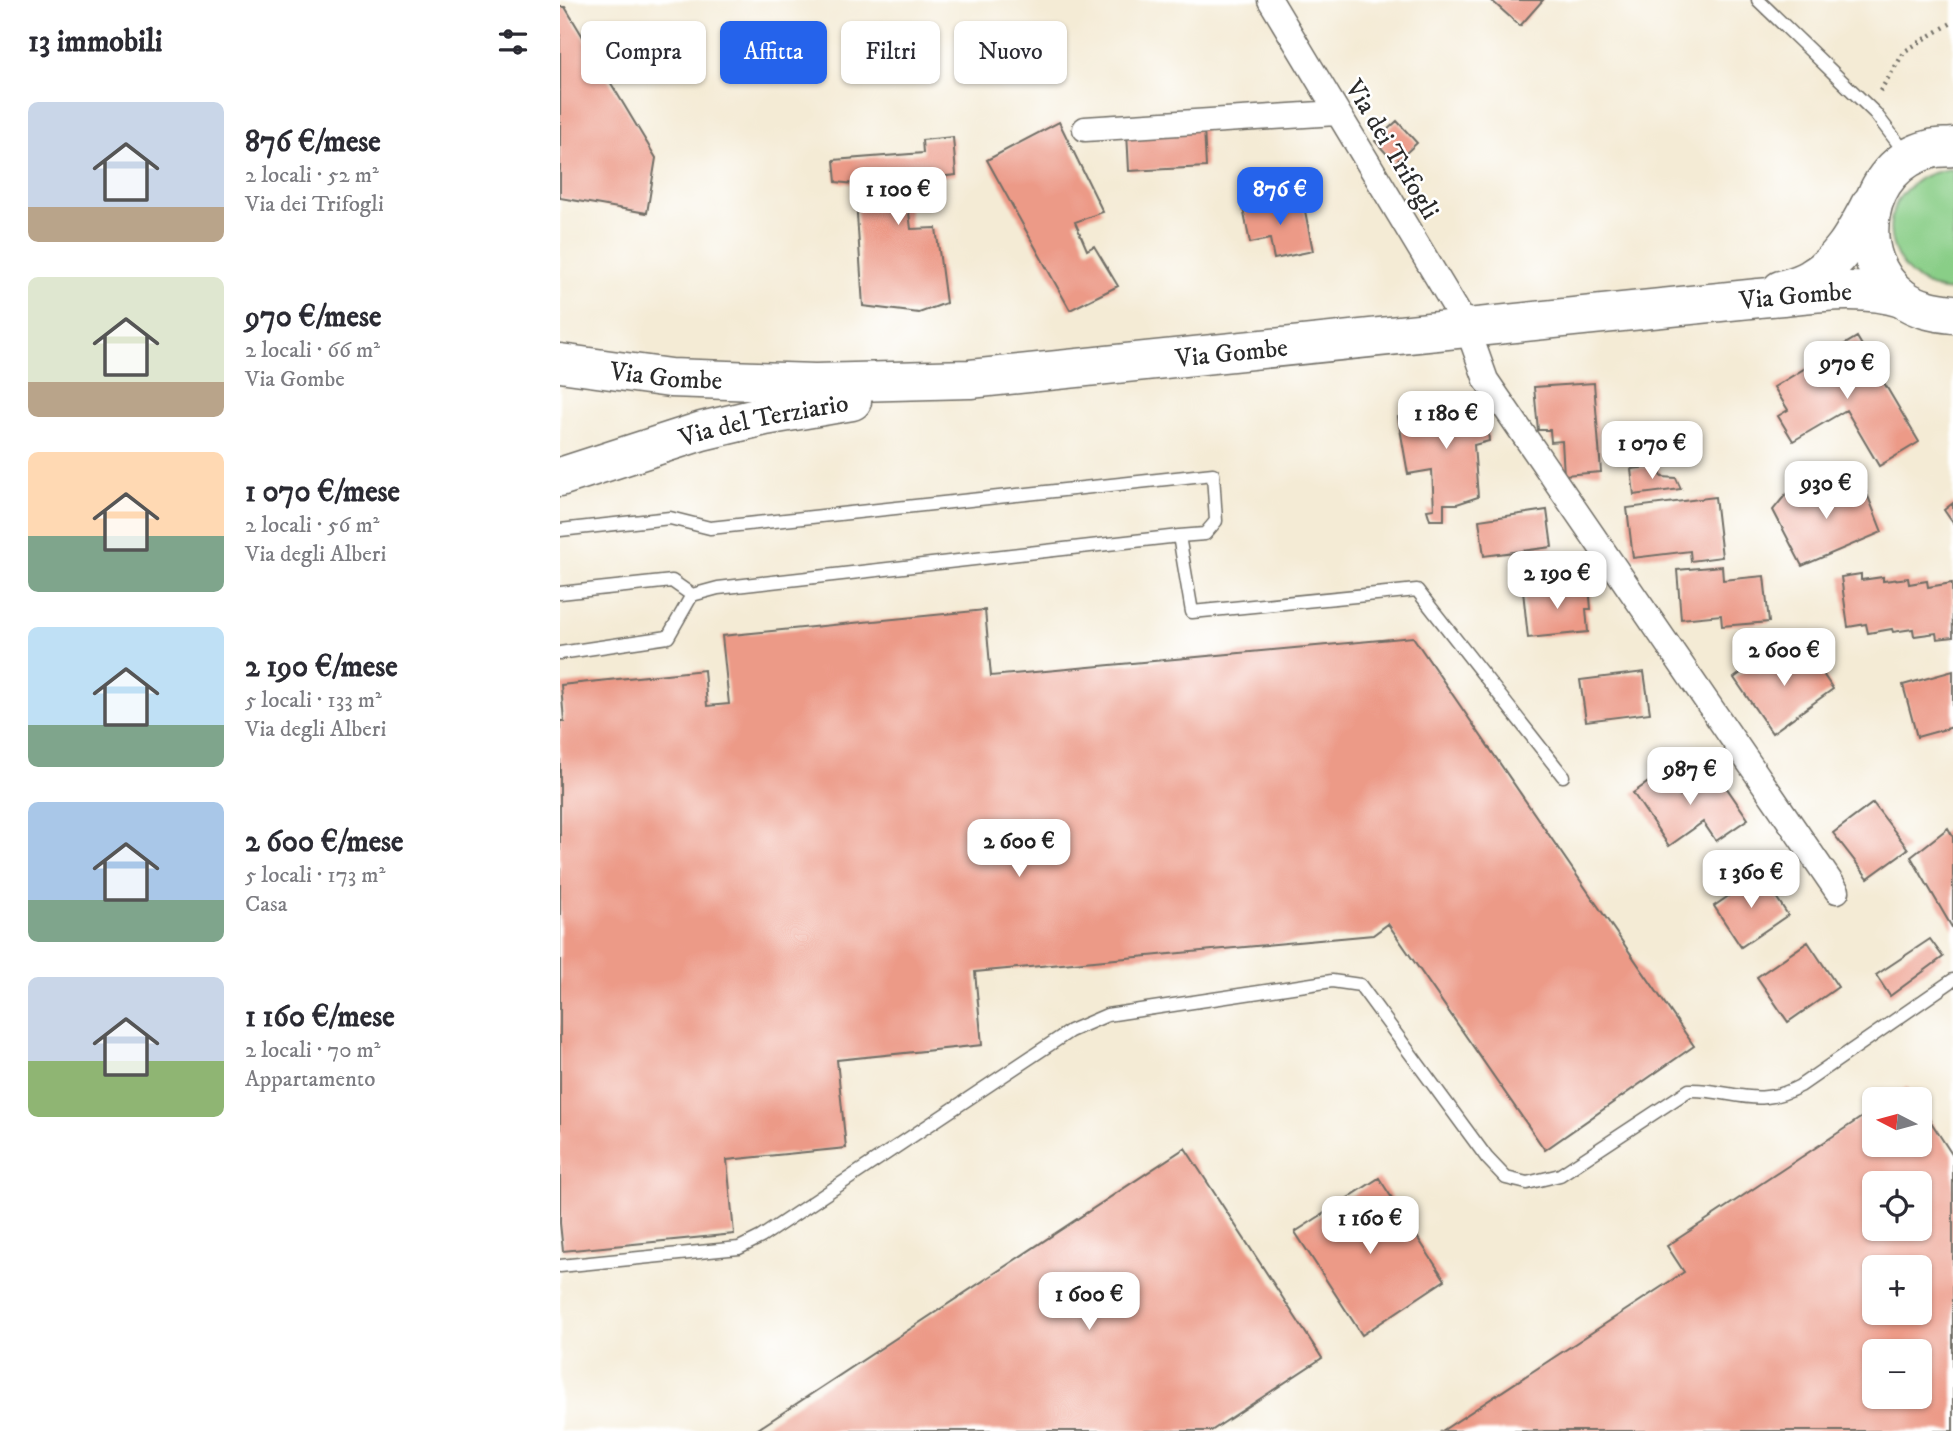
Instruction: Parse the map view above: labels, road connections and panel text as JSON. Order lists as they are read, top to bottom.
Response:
{
  "streets": {
    "main road": ["Via Gombe", "Via del Terziario"],
    "street": ["Via dei Trifogli"]
  },
  "crossings": [
    ["Via dei Trifogli", "Via Gombe"],
    ["Via Gombe", "Via del Terziario"]
  ],
  "north": "left",
  "page": {
    "heading": "13 immobili",
    "chip": [
      "Compra",
      "Affitta",
      "Filtri",
      "Nuovo"
    ],
    "list": [
      {
        "name": "876 €/mese",
        "note": "2 locali · 52 m² · Via dei Trifogli"
      },
      {
        "name": "970 €/mese",
        "note": "2 locali · 66 m² · Via Gombe"
      },
      {
        "name": "1 070 €/mese",
        "note": "2 locali · 56 m² · Via degli Alberi"
      },
      {
        "name": "2 190 €/mese",
        "note": "5 locali · 133 m² · Via degli Alberi"
      },
      {
        "name": "2 600 €/mese",
        "note": "5 locali · 173 m² · Casa"
      },
      {
        "name": "1 160 €/mese",
        "note": "2 locali · 70 m² · Appartamento"
      }
    ],
    "price": [
      "1 100 €",
      "876 €",
      "970 €",
      "1 180 €",
      "1 070 €",
      "930 €",
      "2 190 €",
      "2 600 €",
      "987 €",
      "2 600 €",
      "1 360 €",
      "1 160 €",
      "1 600 €"
    ],
    "map_buttons": ["+", "−"]
  }
}
